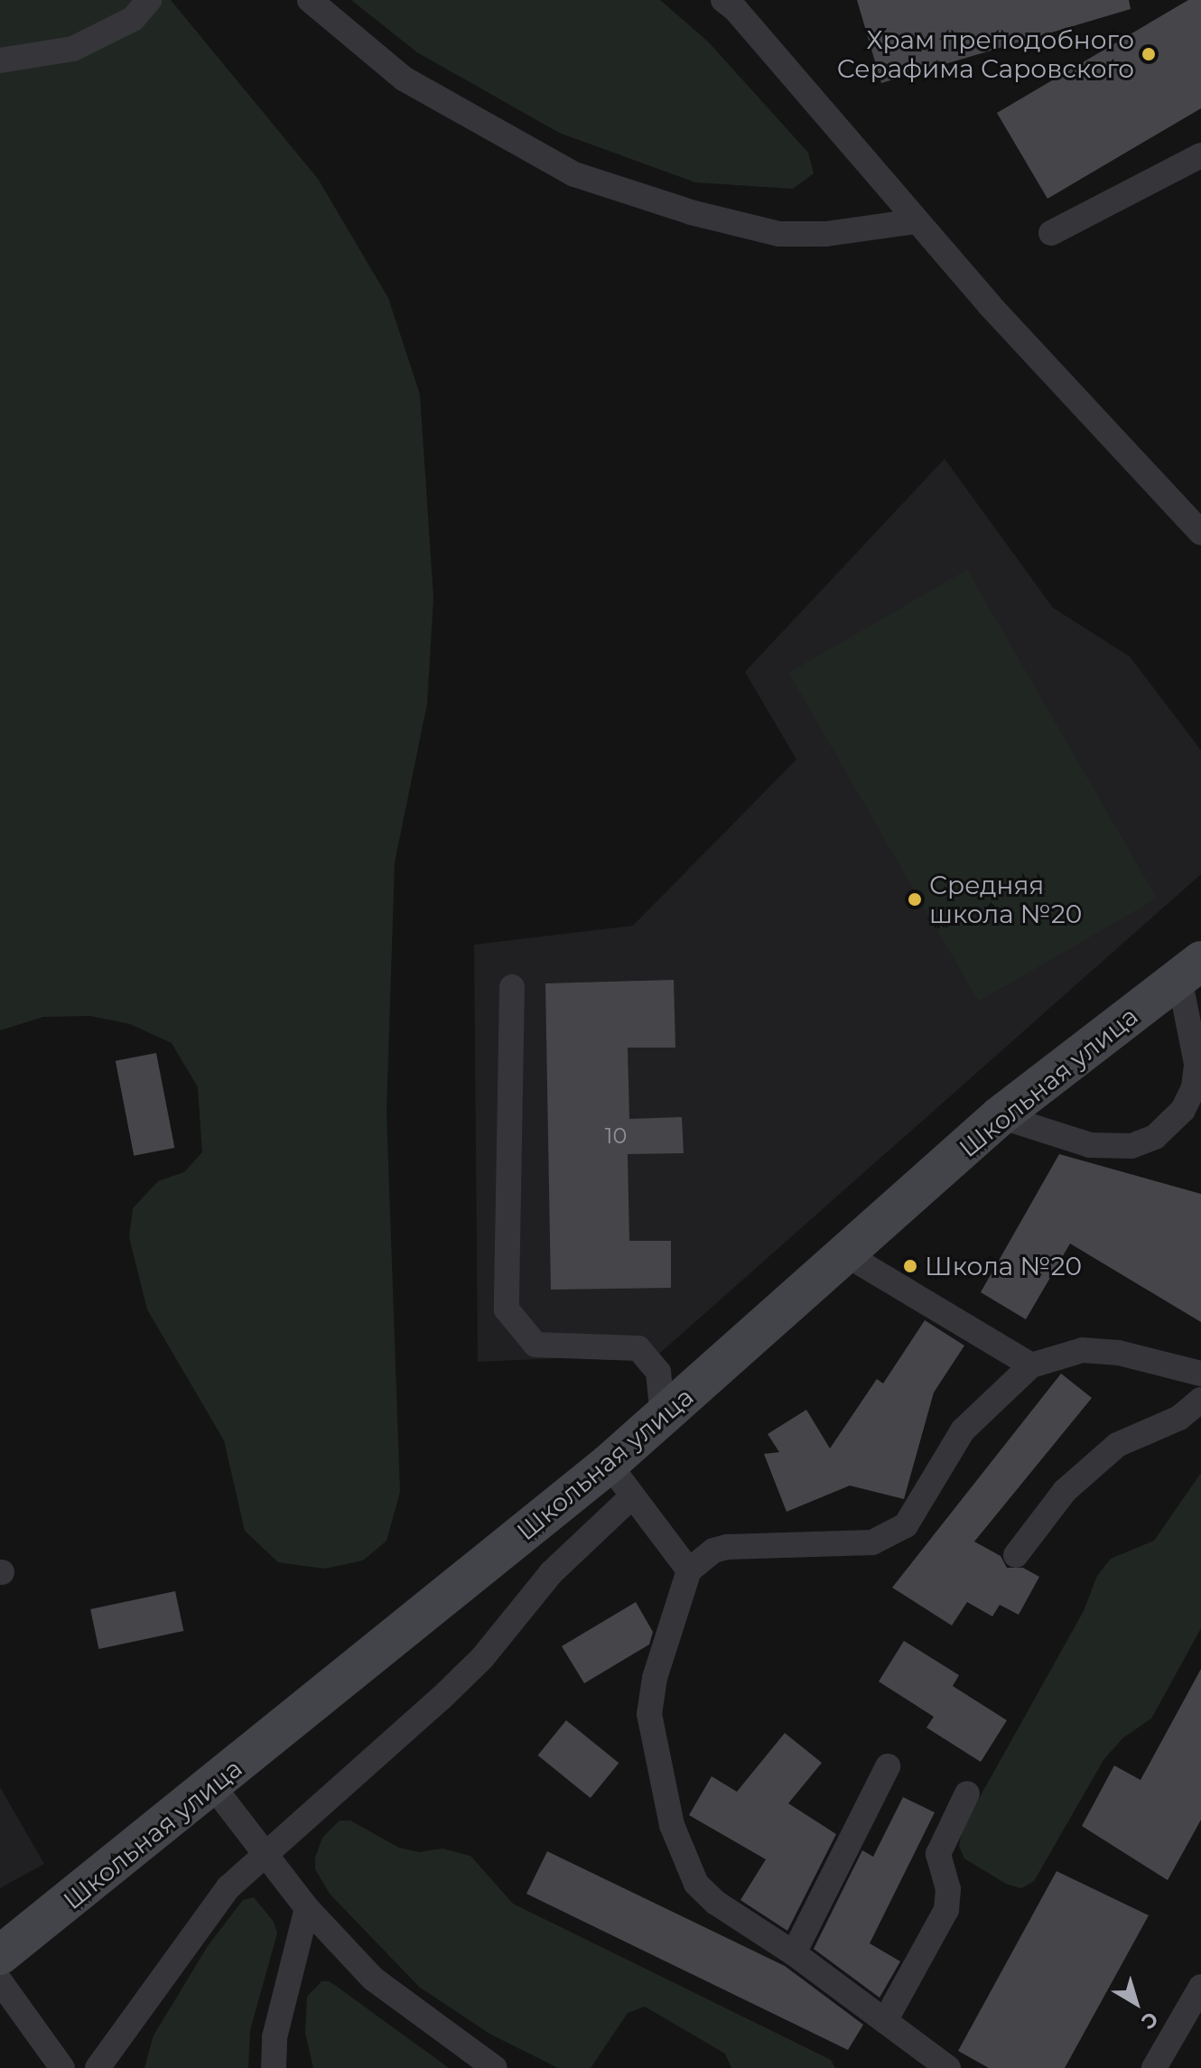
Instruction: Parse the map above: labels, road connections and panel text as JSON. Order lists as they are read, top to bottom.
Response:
{
  "streets": {
    "main road": ["Школьная улица"]
  },
  "places": ["Храм преподобного Серафима Саровского", "Средняя школа №20", "Школа №20"],
  "house_numbers": ["10"],
  "north": "bottom right"
}
